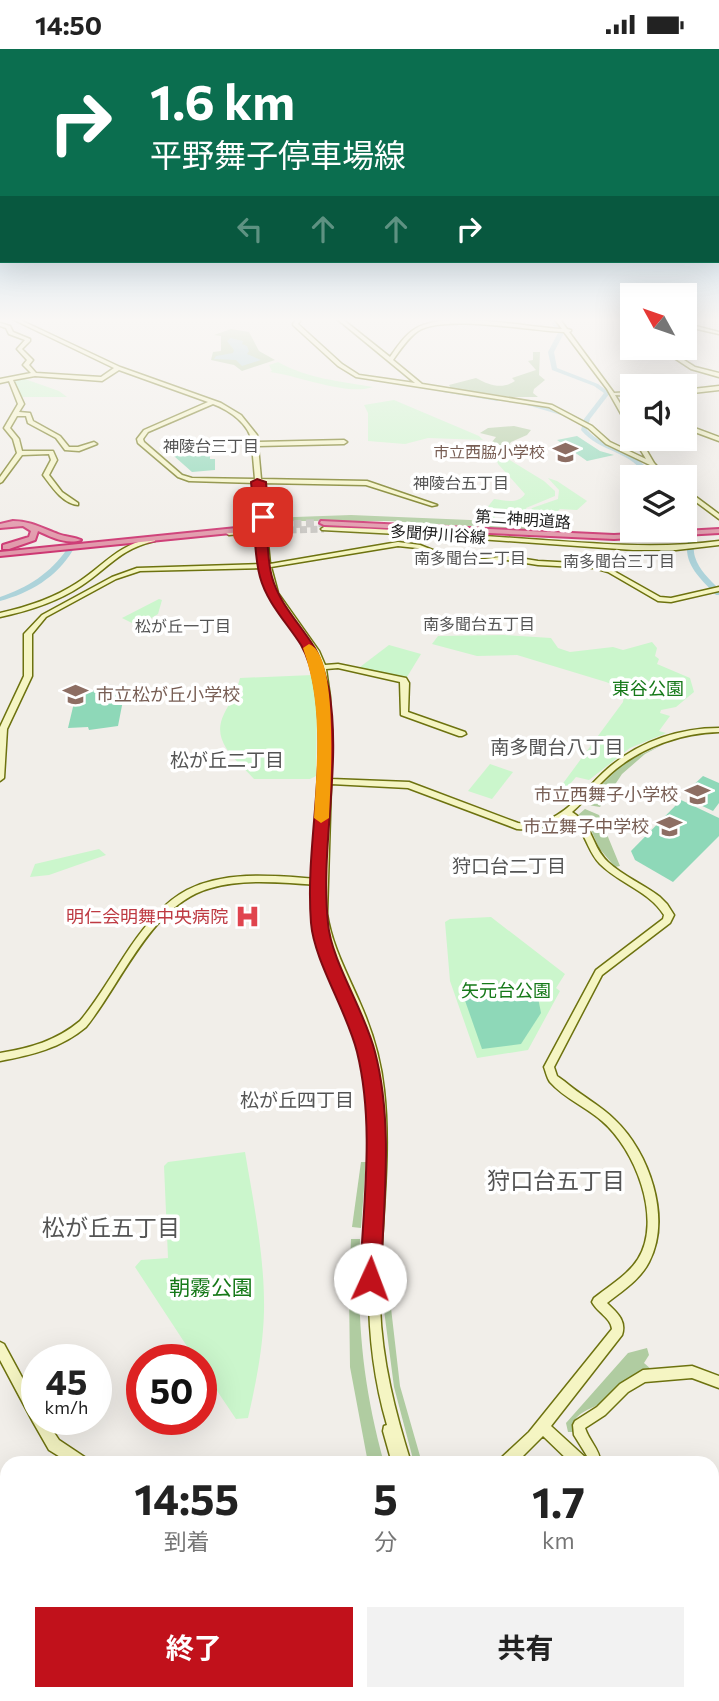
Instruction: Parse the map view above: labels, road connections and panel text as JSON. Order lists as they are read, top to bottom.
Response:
{
  "streets": {
    "highway": ["第二神明道路"],
    "street": ["多聞伊川谷線"]
  },
  "crossings": [
    ["第二神明道路", "多聞伊川谷線"]
  ],
  "districts": [
    "神陵台三丁目",
    "神陵台五丁目",
    "南多聞台二丁目",
    "南多聞台三丁目",
    "南多聞台五丁目",
    "松が丘一丁目",
    "南多聞台八丁目",
    "松が丘二丁目",
    "狩口台二丁目",
    "松が丘四丁目",
    "狩口台五丁目",
    "松が丘五丁目"
  ],
  "parks": ["東谷公園", "矢元台公園", "朝霧公園"],
  "places": {
    "school or university": [
      "市立西脇小学校",
      "市立松が丘小学校",
      "市立西舞子小学校",
      "市立舞子中学校"
    ],
    "hospital": ["明仁会明舞中央病院"]
  },
  "north": "top left",
  "page": {
    "status": "14:50",
    "turn": ["1.6 km", "平野舞子停車場線"],
    "speed": "45 km/h",
    "limit": "50",
    "eta": [
      "14:55",
      "到着",
      "5",
      "分",
      "1.7",
      "km"
    ],
    "buttons": ["終了", "共有"]
  }
}
